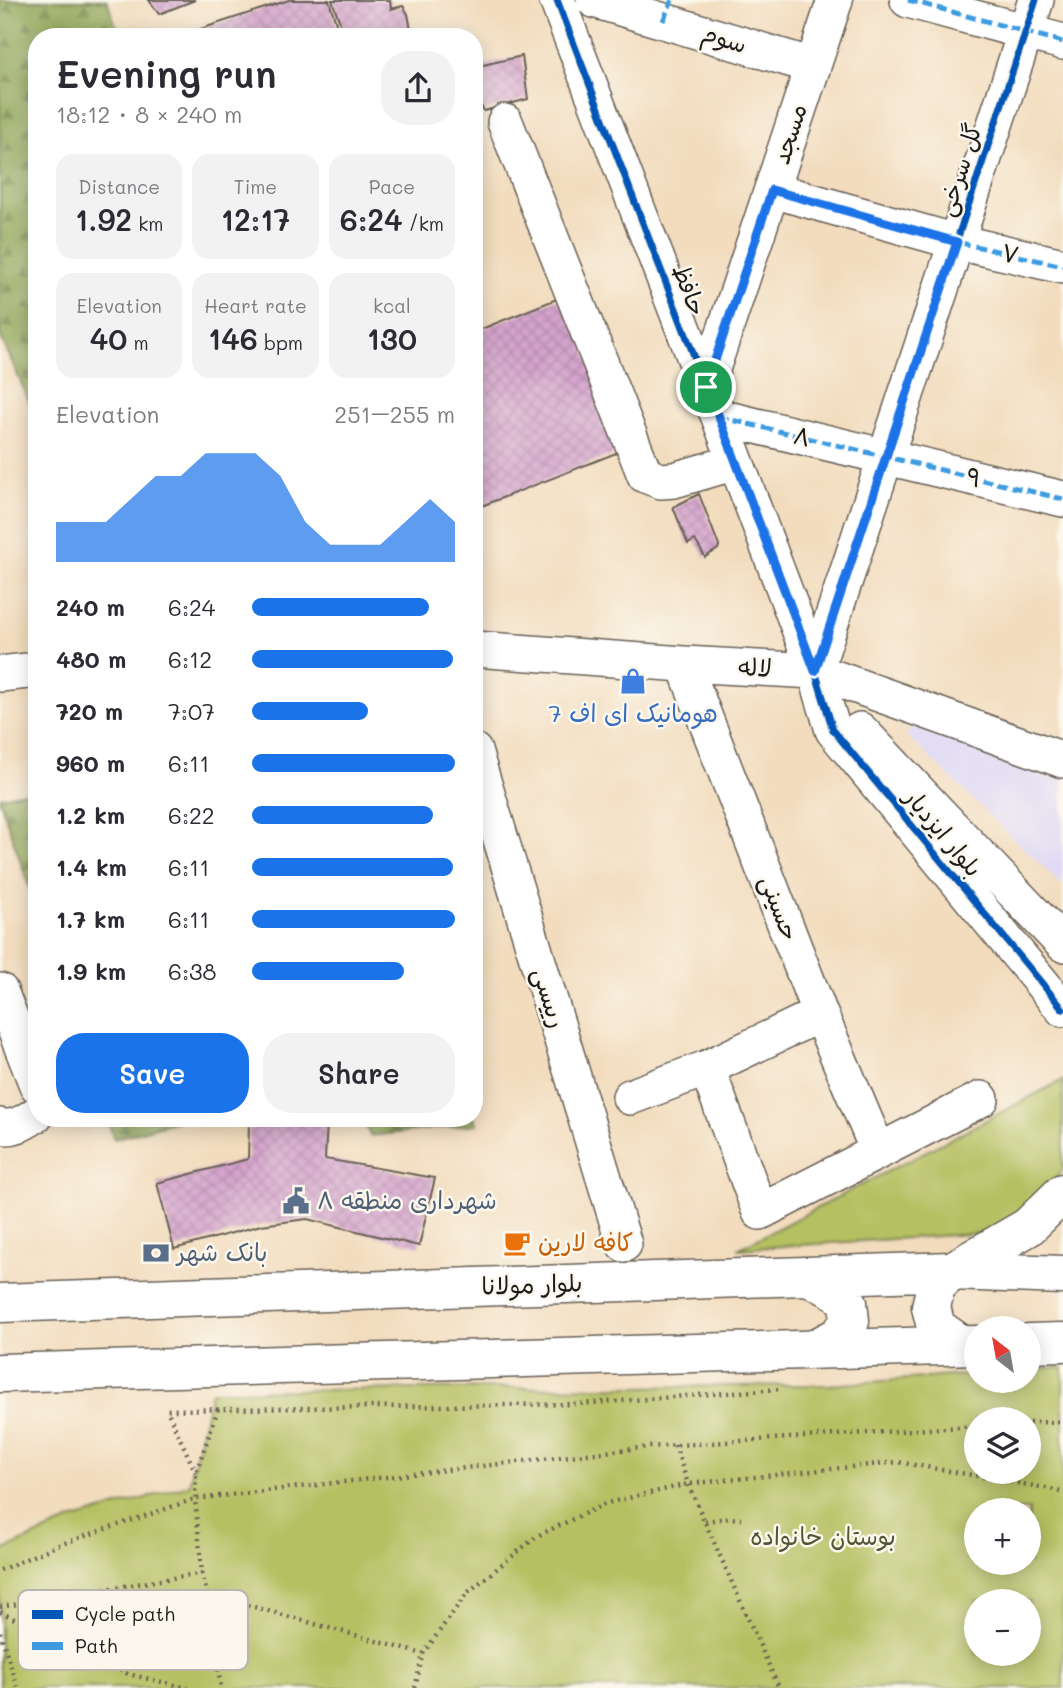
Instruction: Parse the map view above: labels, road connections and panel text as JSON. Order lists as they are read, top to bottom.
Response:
{
  "streets": {
    "main road": ["بلوار مولانا"],
    "street": [
      "سوم",
      "مسجد",
      "گل سرخی",
      "۷",
      "حافظ",
      "۸",
      "۹",
      "لاله",
      "بلوار ایزدیار",
      "حسینی",
      "رییسی"
    ]
  },
  "crossings": [
    ["سوم", "مسجد"],
    ["مسجد", "۷"],
    ["مسجد", "حافظ"],
    ["مسجد", "۸"],
    ["گل سرخی", "۷"],
    ["گل سرخی", "حافظ"],
    ["گل سرخی", "۸"],
    ["گل سرخی", "۹"],
    ["گل سرخی", "لاله"],
    ["گل سرخی", "بلوار ایزدیار"],
    ["حافظ", "۸"],
    ["حافظ", "لاله"],
    ["حافظ", "بلوار ایزدیار"],
    ["۸", "۹"],
    ["لاله", "بلوار ایزدیار"],
    ["لاله", "حسینی"]
  ],
  "parks": ["بوستان خانواده"],
  "places": {
    "shop": ["هومانیک ای اف 7"],
    "public building": ["شهرداری منطقه ۸"],
    "cafe": ["کافه لارین"],
    "bank": ["بانک شهر"]
  },
  "legend": ["Cycle path", "Path"],
  "north": "top left",
  "page": {
    "heading": ["Evening run", "18:12 · 8 × 240 m"],
    "stats": [
      ["Distance", "1.92 km"],
      ["Time", "12:17"],
      ["Pace", "6:24 /km"],
      ["Elevation", "40 m"],
      ["Heart rate", "146 bpm"],
      ["kcal", "130"]
    ],
    "chart": ["Elevation", "251–255 m"],
    "list": [
      {
        "name": "240 m",
        "note": "6:24"
      },
      {
        "name": "480 m",
        "note": "6:12"
      },
      {
        "name": "720 m",
        "note": "7:07"
      },
      {
        "name": "960 m",
        "note": "6:11"
      },
      {
        "name": "1.2 km",
        "note": "6:22"
      },
      {
        "name": "1.4 km",
        "note": "6:11"
      },
      {
        "name": "1.7 km",
        "note": "6:11"
      },
      {
        "name": "1.9 km",
        "note": "6:38"
      }
    ],
    "buttons": ["Save", "Share"],
    "map_buttons": ["+", "−"]
  }
}
